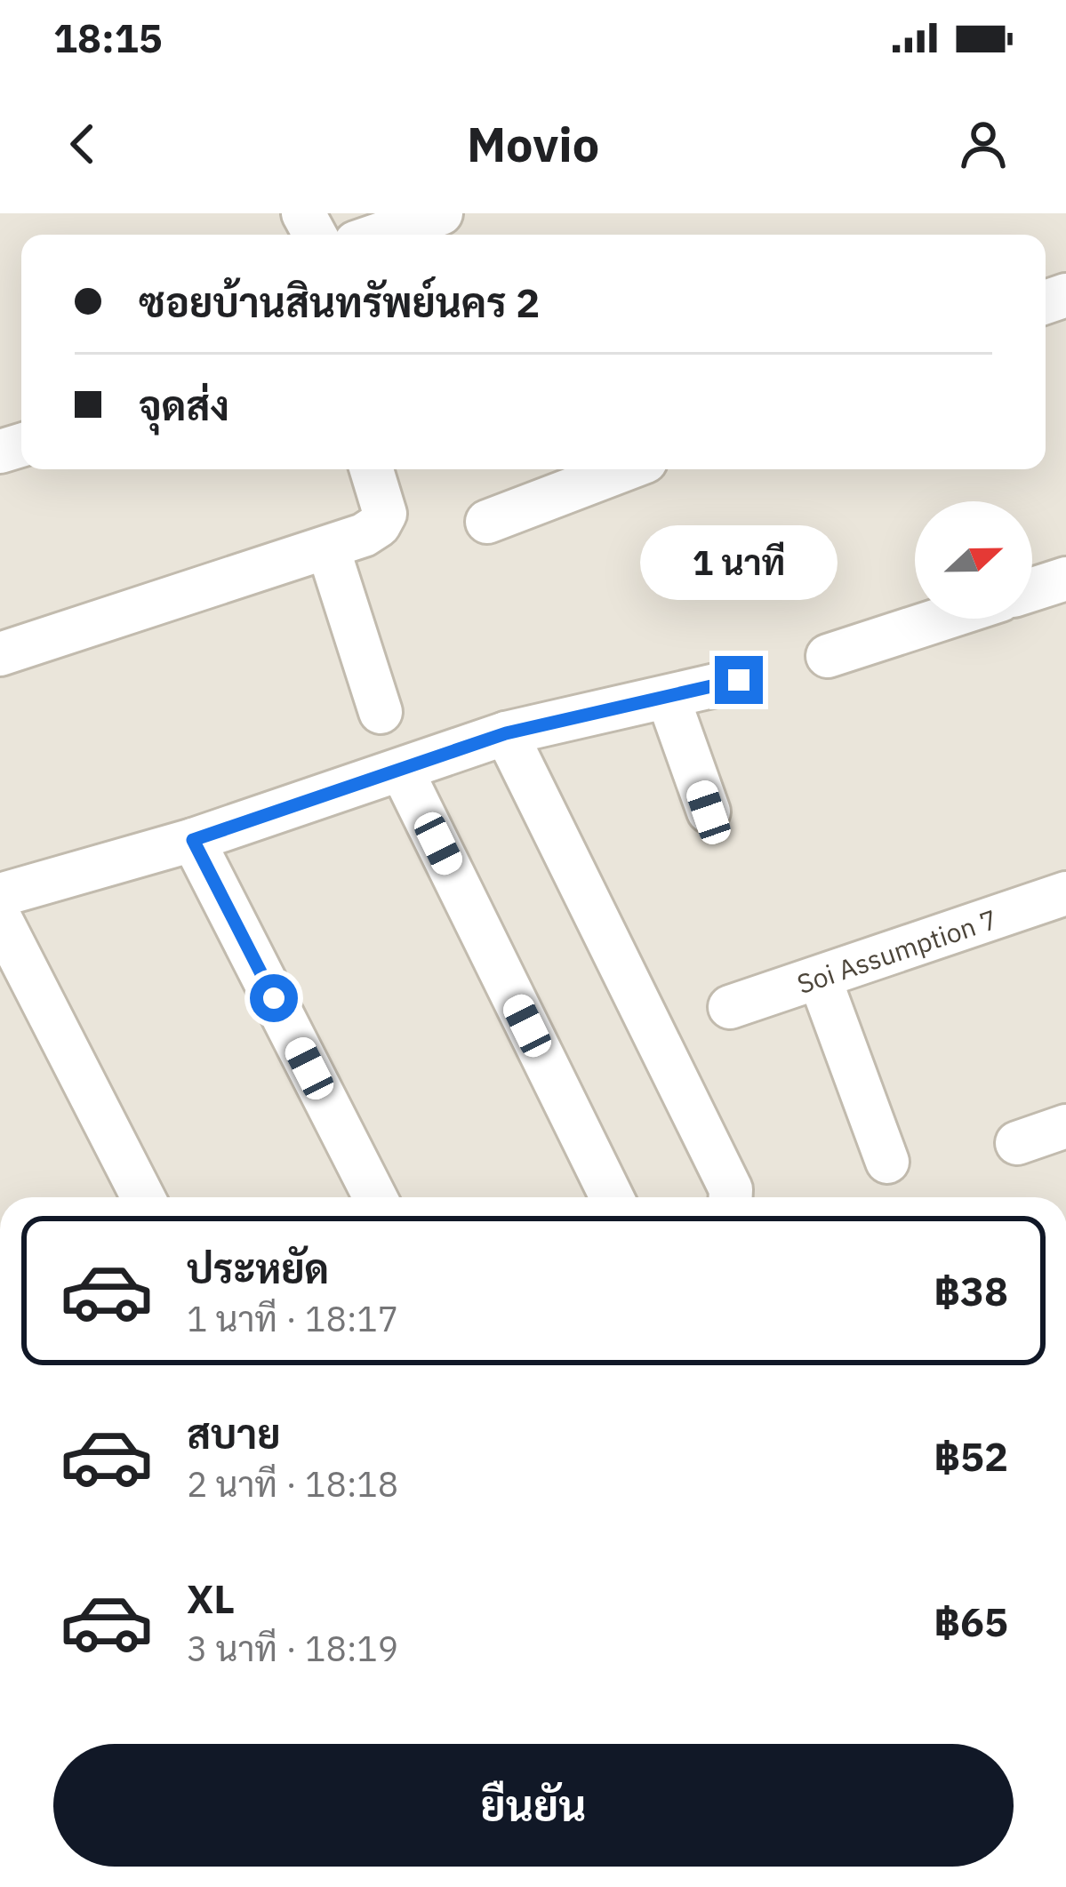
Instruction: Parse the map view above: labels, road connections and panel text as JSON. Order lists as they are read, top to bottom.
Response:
{
  "streets": {
    "street": ["Soi Assumption 7"]
  },
  "north": "right",
  "page": {
    "status": "18:15",
    "header": "Movio",
    "banner": ["ซอยบ้านสินทรัพย์นคร 2", "จุดส่ง"],
    "bubble": "1 นาที",
    "list": [
      {
        "name": "ประหยัด",
        "note": "1 นาที · 18:17",
        "value": "฿38"
      },
      {
        "name": "สบาย",
        "note": "2 นาที · 18:18",
        "value": "฿52"
      },
      {
        "name": "XL",
        "note": "3 นาที · 18:19",
        "value": "฿65"
      }
    ],
    "buttons": "ยืนยัน"
  }
}
